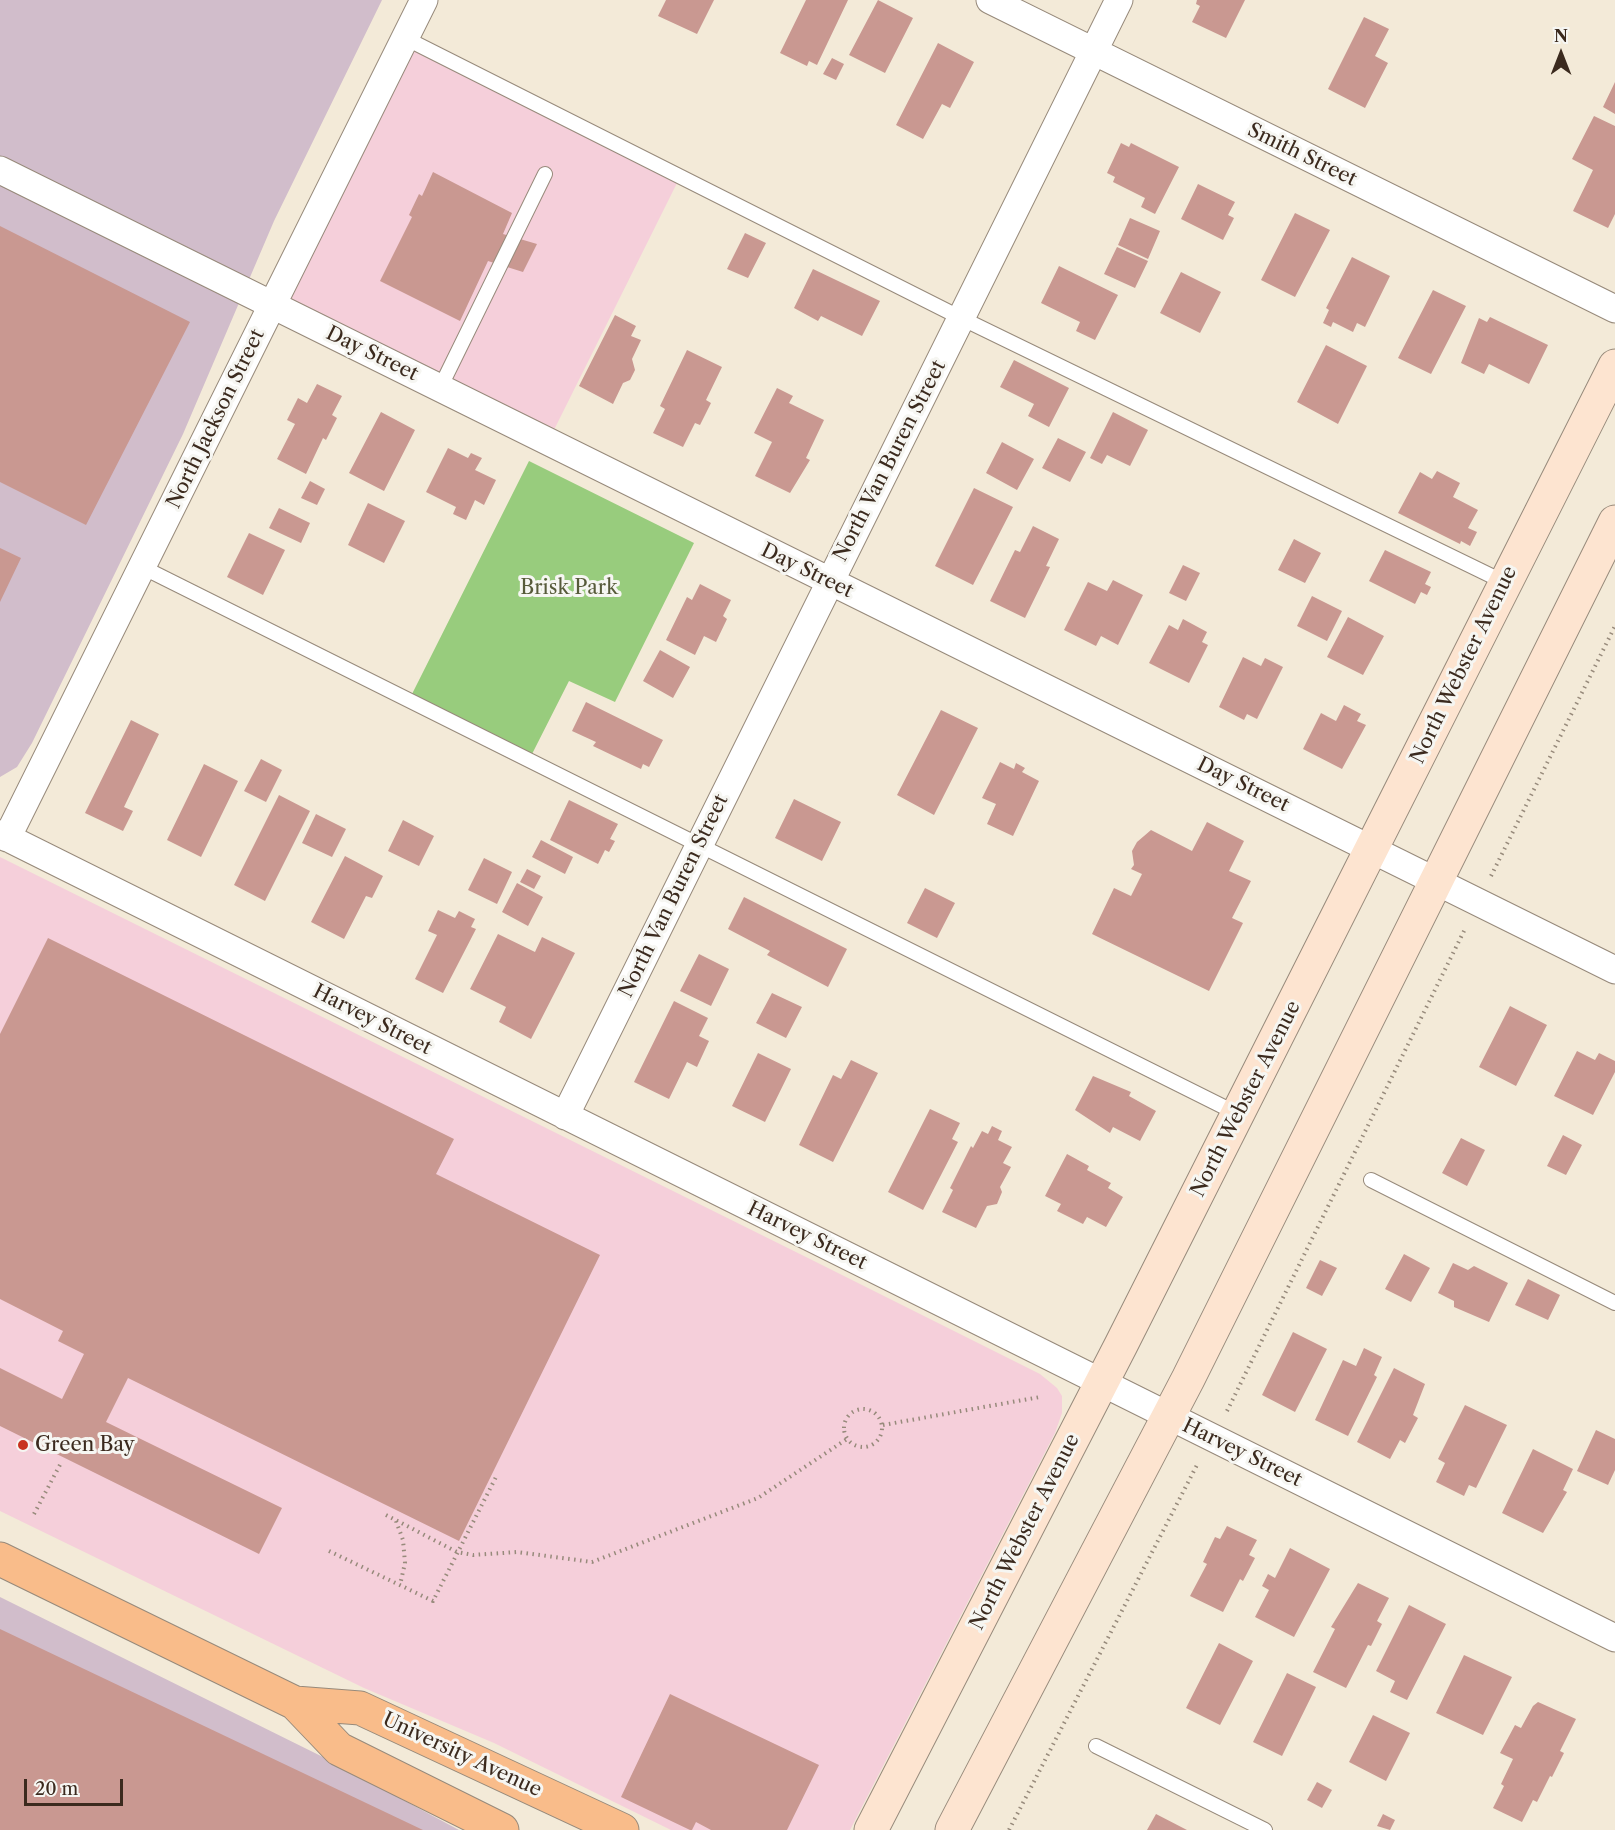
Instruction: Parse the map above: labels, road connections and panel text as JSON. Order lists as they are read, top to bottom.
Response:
{
  "streets": {
    "main road": ["North Webster Avenue", "University Avenue"],
    "street": [
      "Smith Street",
      "Day Street",
      "North Jackson Street",
      "North Van Buren Street",
      "Harvey Street"
    ]
  },
  "crossings": [
    ["Smith Street", "North Van Buren Street"],
    ["Day Street", "North Jackson Street"],
    ["Day Street", "North Van Buren Street"],
    ["Day Street", "North Webster Avenue"],
    ["North Jackson Street", "Harvey Street"],
    ["North Van Buren Street", "Harvey Street"],
    ["North Webster Avenue", "Harvey Street"]
  ],
  "parks": ["Brisk Park"],
  "places": ["Green Bay"],
  "scale_bar": "20 m",
  "north": "top"
}
